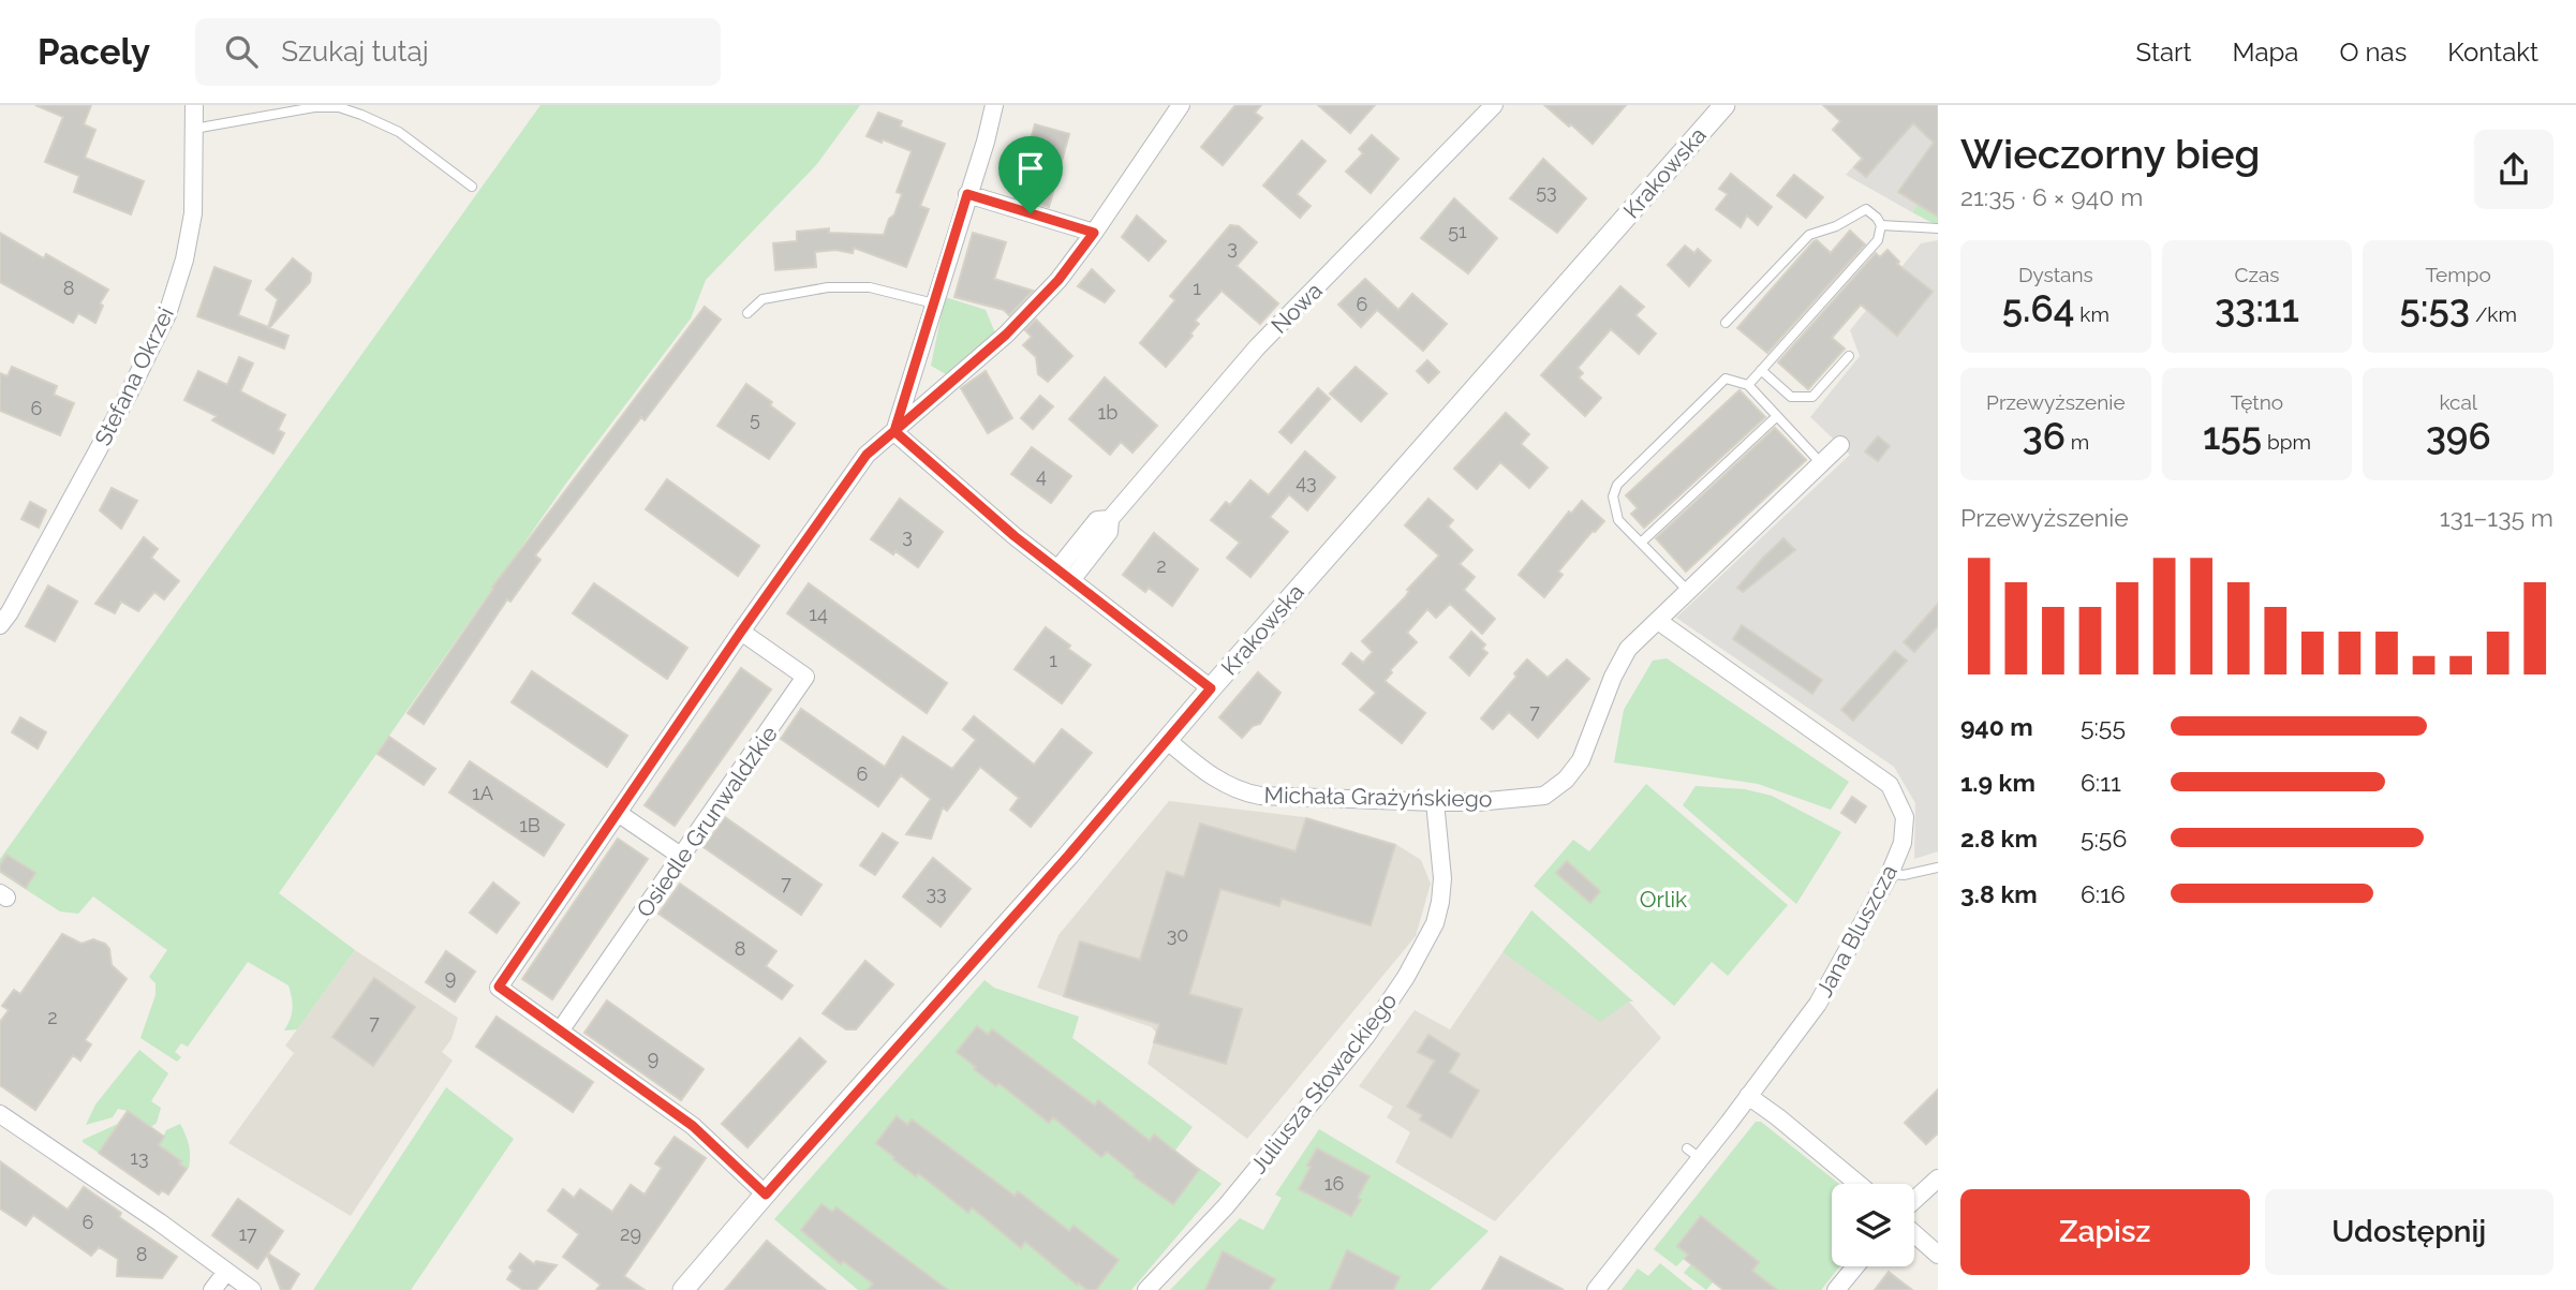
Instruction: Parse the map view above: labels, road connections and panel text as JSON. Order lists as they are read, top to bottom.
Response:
{
  "streets": {
    "street": [
      "Krakowska",
      "Nowa",
      "Stefana Okrzei",
      "Michała Grażyńskiego",
      "Osiedle Grunwaldzkie",
      "Jana Bluszcza",
      "Juliusza Słowackiego"
    ]
  },
  "crossings": [
    ["Krakowska", "Michała Grażyńskiego"],
    ["Michała Grażyńskiego", "Jana Bluszcza"],
    ["Michała Grażyńskiego", "Juliusza Słowackiego"]
  ],
  "parks": ["Orlik"],
  "house_numbers": [
    "53",
    "51",
    "3",
    "8",
    "1",
    "6",
    "6",
    "1b",
    "5",
    "4",
    "43",
    "3",
    "2",
    "14",
    "1",
    "7",
    "6",
    "1A",
    "1B",
    "7",
    "33",
    "30",
    "8",
    "9",
    "2",
    "7",
    "9",
    "13",
    "16",
    "6",
    "17",
    "29",
    "8"
  ],
  "page": {
    "header": "Pacely",
    "search": "Szukaj tutaj",
    "nav": [
      "Start",
      "Mapa",
      "O nas",
      "Kontakt"
    ],
    "heading": ["Wieczorny bieg", "21:35 · 6 × 940 m"],
    "stats": [
      ["Dystans", "5.64 km"],
      ["Czas", "33:11"],
      ["Tempo", "5:53 /km"],
      ["Przewyższenie", "36 m"],
      ["Tętno", "155 bpm"],
      ["kcal", "396"]
    ],
    "chart": ["Przewyższenie", "131–135 m"],
    "list": [
      {
        "name": "940 m",
        "note": "5:55"
      },
      {
        "name": "1.9 km",
        "note": "6:11"
      },
      {
        "name": "2.8 km",
        "note": "5:56"
      },
      {
        "name": "3.8 km",
        "note": "6:16"
      }
    ],
    "buttons": ["Zapisz", "Udostępnij"]
  }
}
